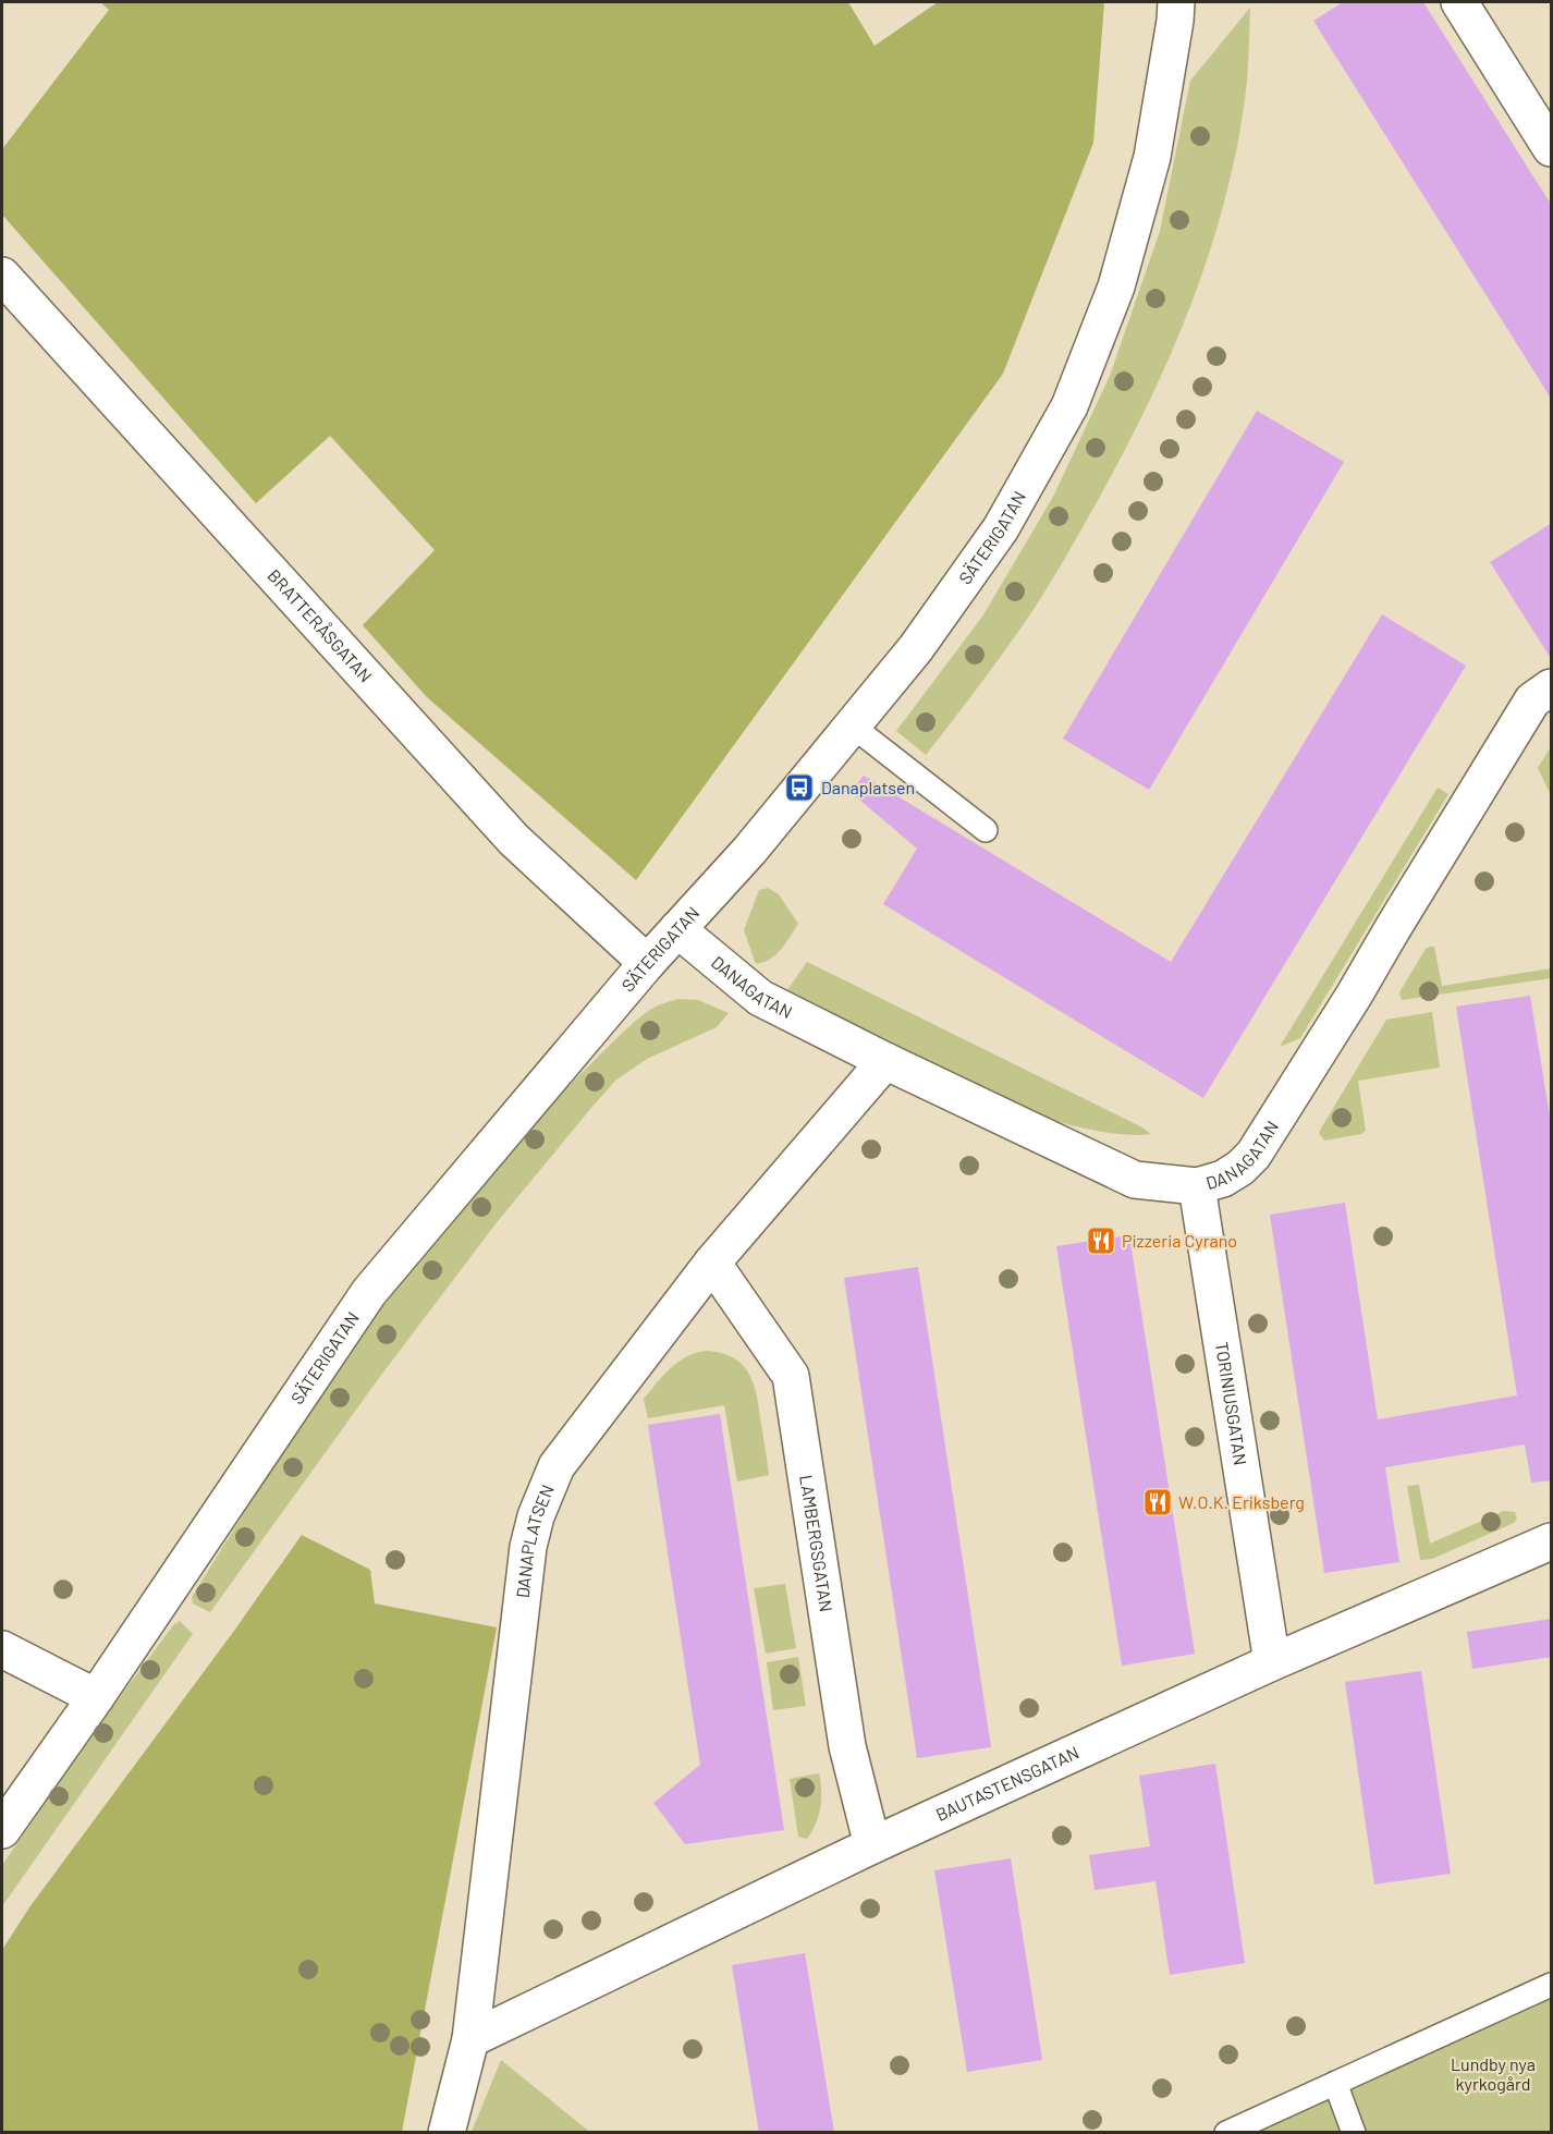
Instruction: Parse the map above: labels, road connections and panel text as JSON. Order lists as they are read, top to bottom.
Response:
{
  "streets": {
    "street": [
      "SÄTERIGATAN",
      "BRATTERÅSGATAN",
      "DANAGATAN",
      "TORINIUSGATAN",
      "DANAPLATSEN",
      "LAMBERGSGATAN",
      "BAUTASTENSGATAN"
    ]
  },
  "crossings": [
    ["SÄTERIGATAN", "BRATTERÅSGATAN"],
    ["SÄTERIGATAN", "DANAGATAN"],
    ["DANAGATAN", "TORINIUSGATAN"],
    ["DANAGATAN", "DANAPLATSEN"],
    ["TORINIUSGATAN", "BAUTASTENSGATAN"],
    ["DANAPLATSEN", "LAMBERGSGATAN"],
    ["DANAPLATSEN", "BAUTASTENSGATAN"],
    ["LAMBERGSGATAN", "BAUTASTENSGATAN"]
  ],
  "parks": ["Lundby nya kyrkogård"],
  "places": {
    "bus stop": ["Danaplatsen"],
    "restaurant": ["Pizzeria Cyrano", "W.O.K. Eriksberg"]
  }
}
